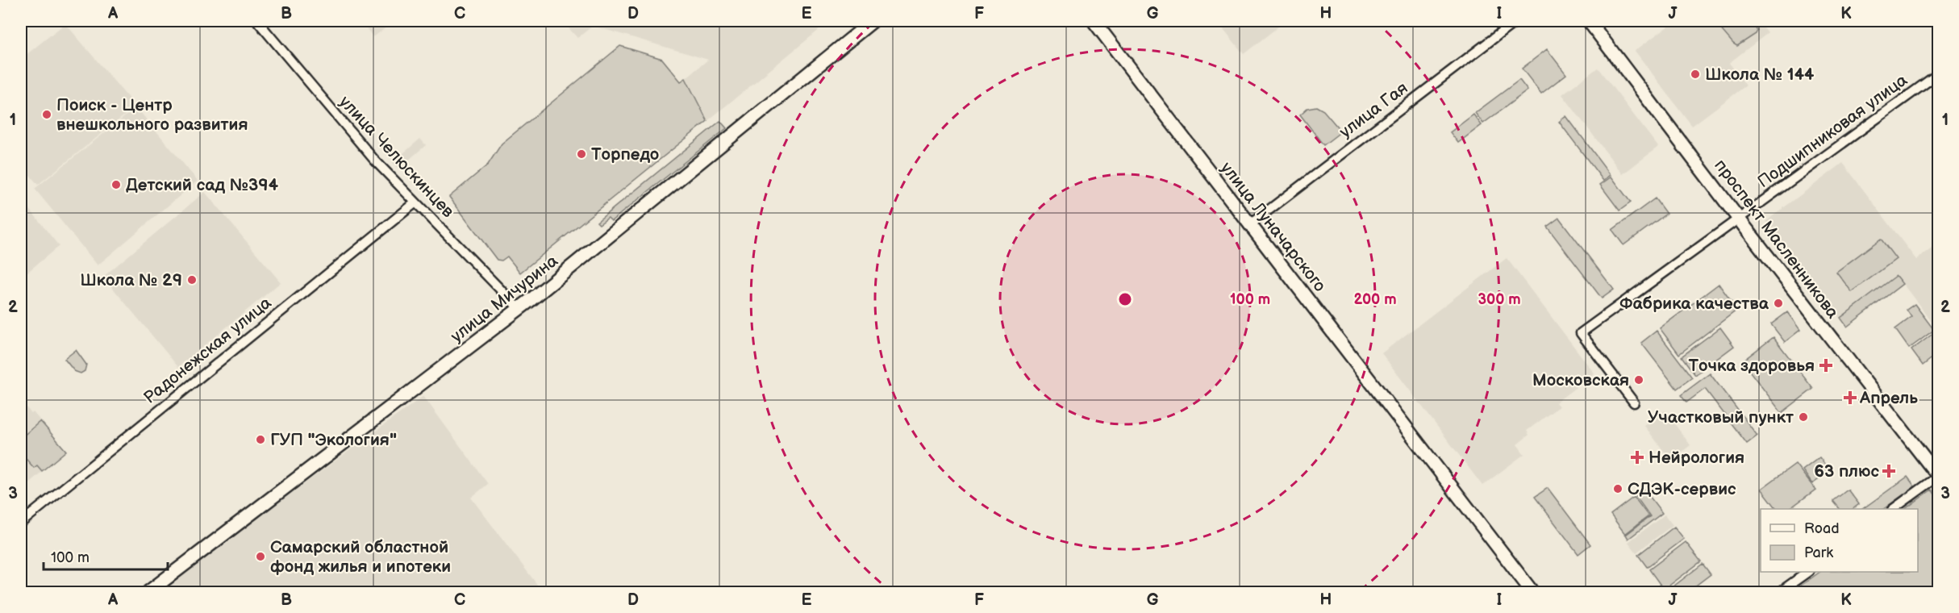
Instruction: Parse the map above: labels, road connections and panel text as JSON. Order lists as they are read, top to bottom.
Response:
{
  "streets": {
    "main road": ["улица Луначарского", "проспект Масленникова", "улица Мичурина"],
    "street": [
      "улица Гая",
      "Подшипниковая улица",
      "улица Челюскинцев",
      "Радонежская улица"
    ]
  },
  "crossings": [
    ["улица Гая", "улица Луначарского"],
    ["Подшипниковая улица", "проспект Масленникова"],
    ["улица Челюскинцев", "улица Мичурина"],
    ["улица Челюскинцев", "Радонежская улица"]
  ],
  "places": {
    "other": [
      "Школа № 144",
      "Поиск - Центр внешкольного развития",
      "Торпедо",
      "Детский сад №394",
      "Школа № 29",
      "Фабрика качества",
      "Московская",
      "Участковый пункт",
      "ГУП \"Экология\"",
      "СДЭК-сервис",
      "Самарский областной фонд жилья и ипотеки"
    ],
    "health": [
      "Точка здоровья",
      "Апрель",
      "Нейрология",
      "63 плюс"
    ]
  },
  "legend": ["Road", "Park"],
  "scale_bar": "100 m",
  "grid": {
    "columns": [
      "A",
      "B",
      "C",
      "D",
      "E",
      "F",
      "G",
      "H",
      "I",
      "J",
      "K"
    ],
    "rows": ["1", "2", "3"]
  },
  "rings": ["100 m", "200 m", "300 m"]
}
